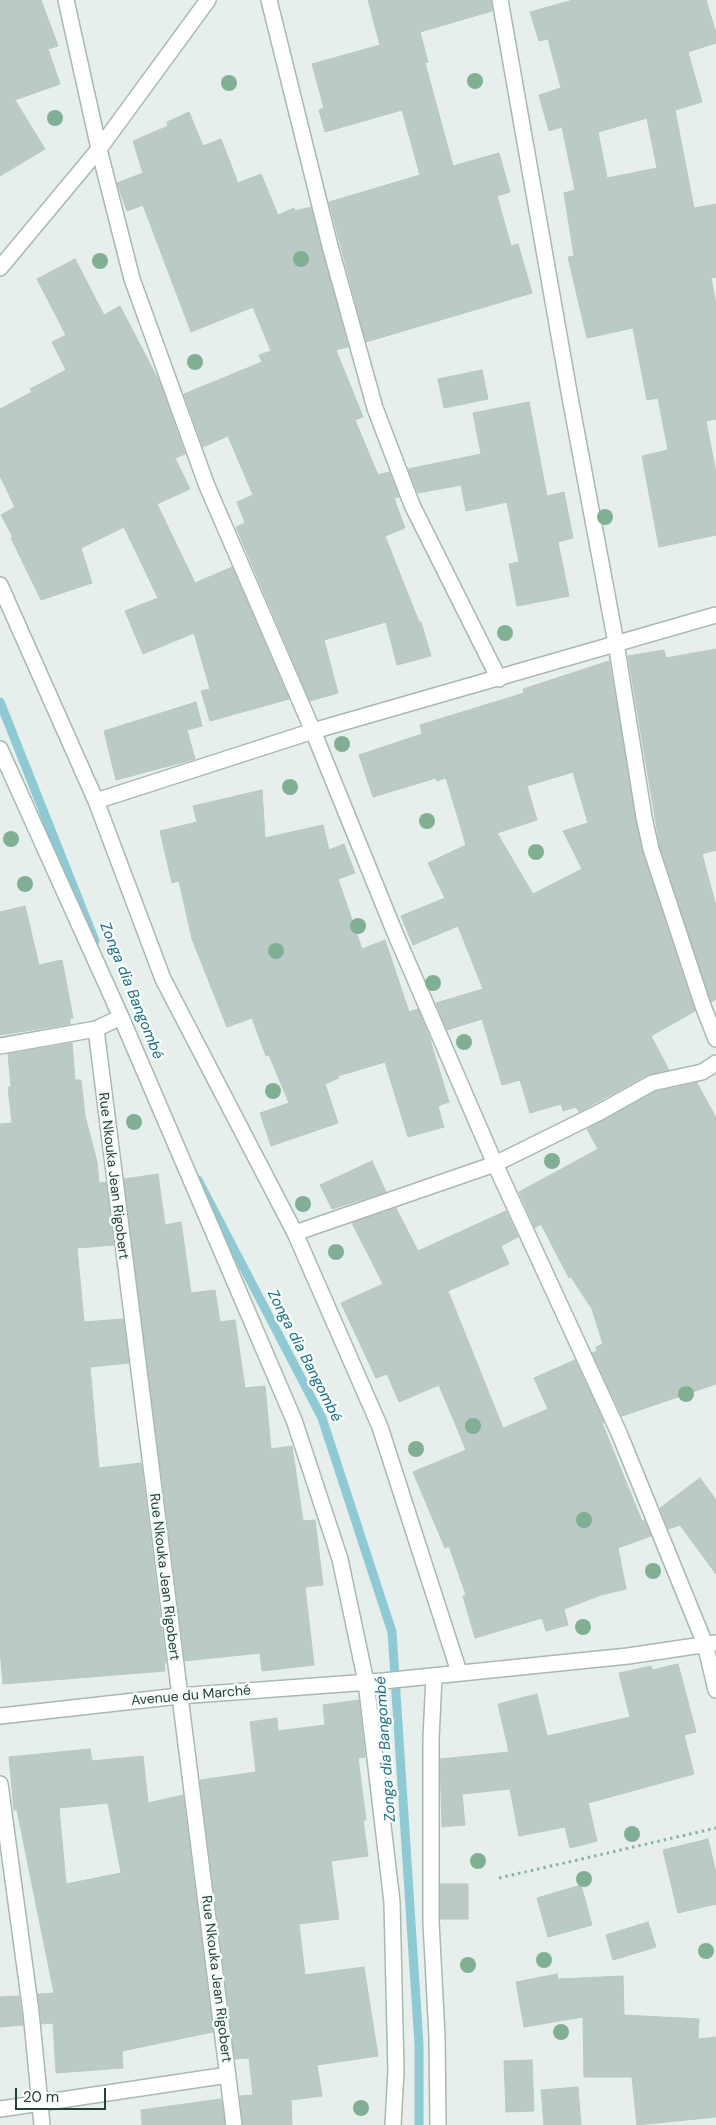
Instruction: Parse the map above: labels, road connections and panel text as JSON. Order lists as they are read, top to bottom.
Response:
{
  "streets": {
    "street": ["Rue Nkouka Jean Rigobert", "Avenue du Marché"]
  },
  "crossings": [
    ["Rue Nkouka Jean Rigobert", "Avenue du Marché"]
  ],
  "water": ["Zonga dia Bangombé"],
  "scale_bar": "20 m"
}
